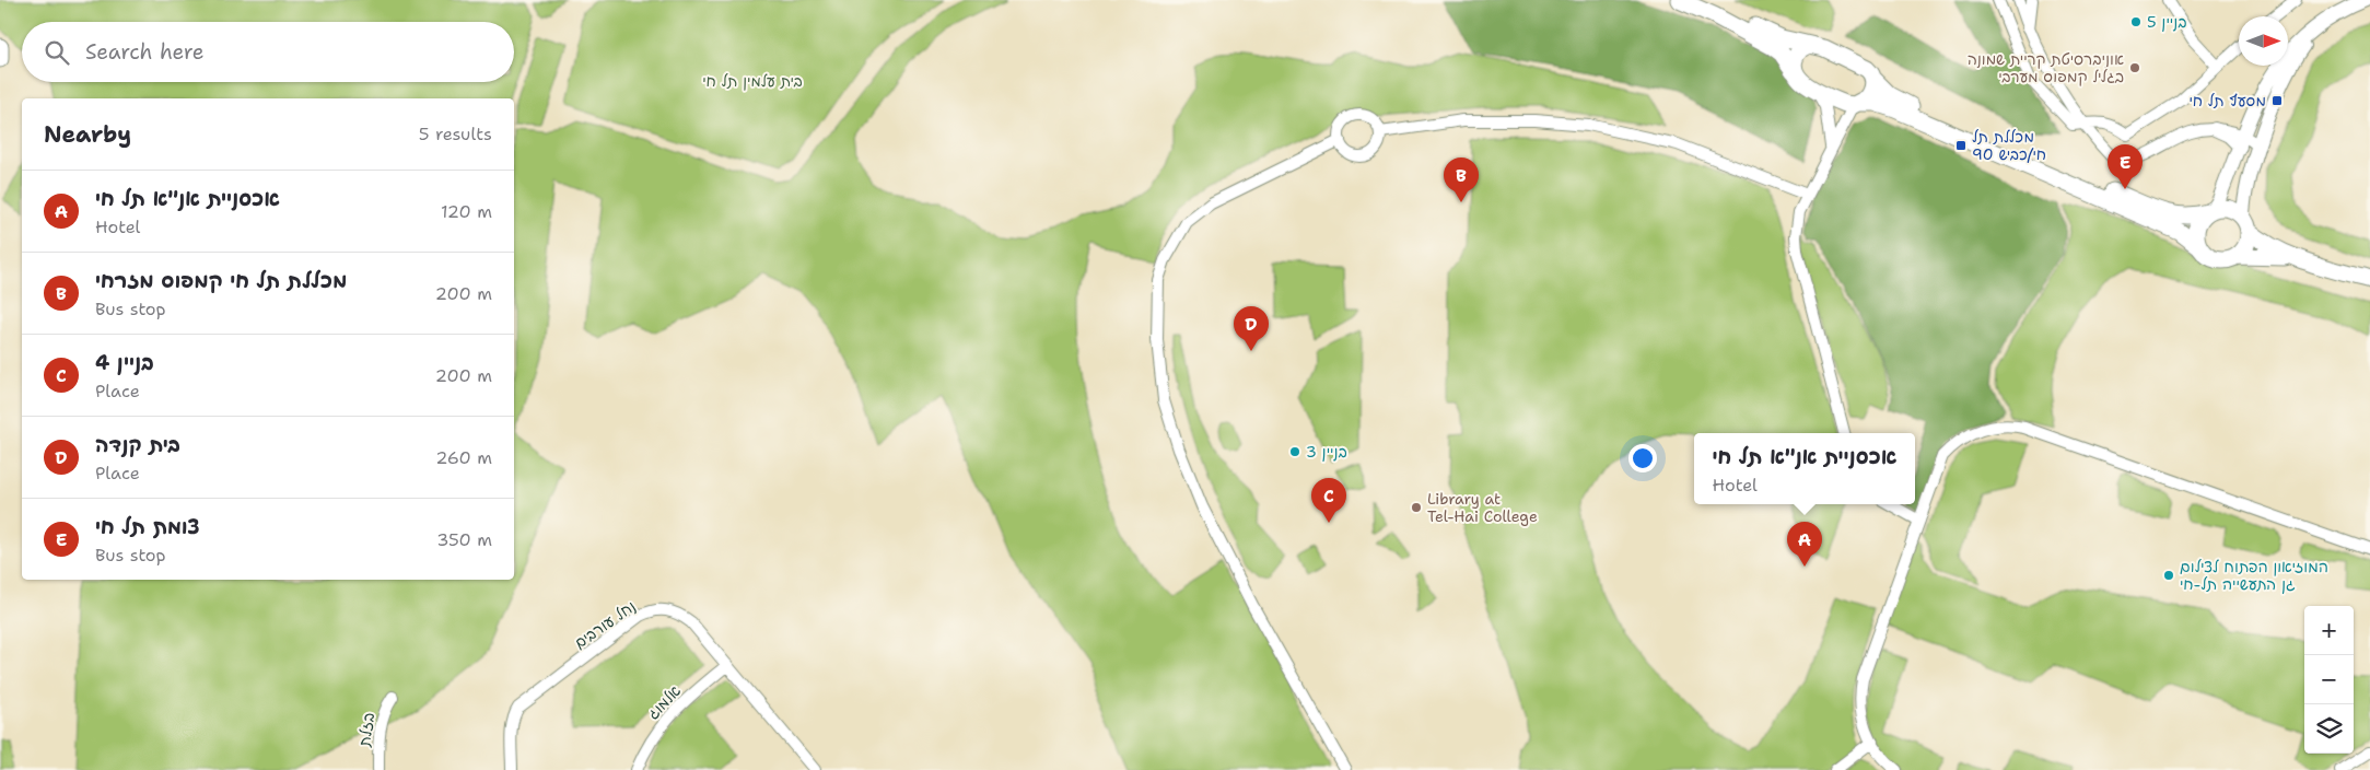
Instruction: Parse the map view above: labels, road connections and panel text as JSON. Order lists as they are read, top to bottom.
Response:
{
  "streets": {
    "street": ["נחל עורבים", "אלמוג", "בזלת"]
  },
  "crossings": [
    ["נחל עורבים", "אלמוג"]
  ],
  "parks": ["בית עלמין תל חי"],
  "places": {
    "other": [
      "בניין 5",
      "אוניברסיטת קריית שמונה בגליל קמפוס מערבי",
      "בניין 3",
      "Library at Tel-Hai College",
      "המוזיאון הפתוח לצילום גן התעשייה תל-חי"
    ],
    "transit": ["מסעף תל חי", "מכללת תל חי/כביש 90"]
  },
  "north": "right",
  "page": {
    "search": "Search here",
    "heading": ["Nearby", "5 results"],
    "pins": [
      "E",
      "B",
      "D",
      "C",
      "A"
    ],
    "list": [
      {
        "mark": "A",
        "name": "אכסניית אנ\"א תל חי",
        "note": "Hotel",
        "value": "120 m"
      },
      {
        "mark": "B",
        "name": "מכללת תל חי קמפוס מזרחי",
        "note": "Bus stop",
        "value": "200 m"
      },
      {
        "mark": "C",
        "name": "בניין 4",
        "note": "Place",
        "value": "200 m"
      },
      {
        "mark": "D",
        "name": "בית קנדה",
        "note": "Place",
        "value": "260 m"
      },
      {
        "mark": "E",
        "name": "צומת תל חי",
        "note": "Bus stop",
        "value": "350 m"
      }
    ],
    "popup": ["אכסניית אנ\"א תל חי", "Hotel"],
    "map_buttons": ["+", "−"]
  }
}
